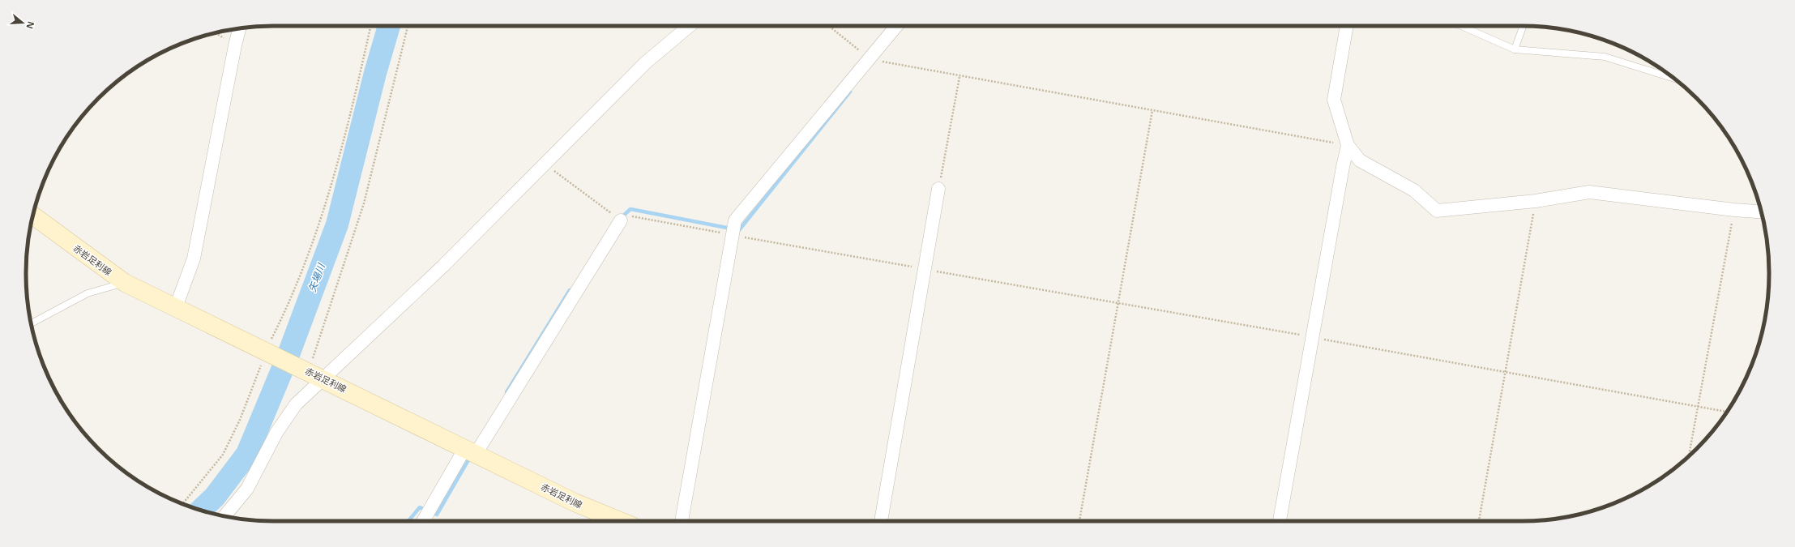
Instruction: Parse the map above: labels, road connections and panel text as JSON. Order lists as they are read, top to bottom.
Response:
{
  "streets": {
    "main road": ["赤岩足利線"]
  },
  "water": ["矢場川"],
  "north": "right"
}
